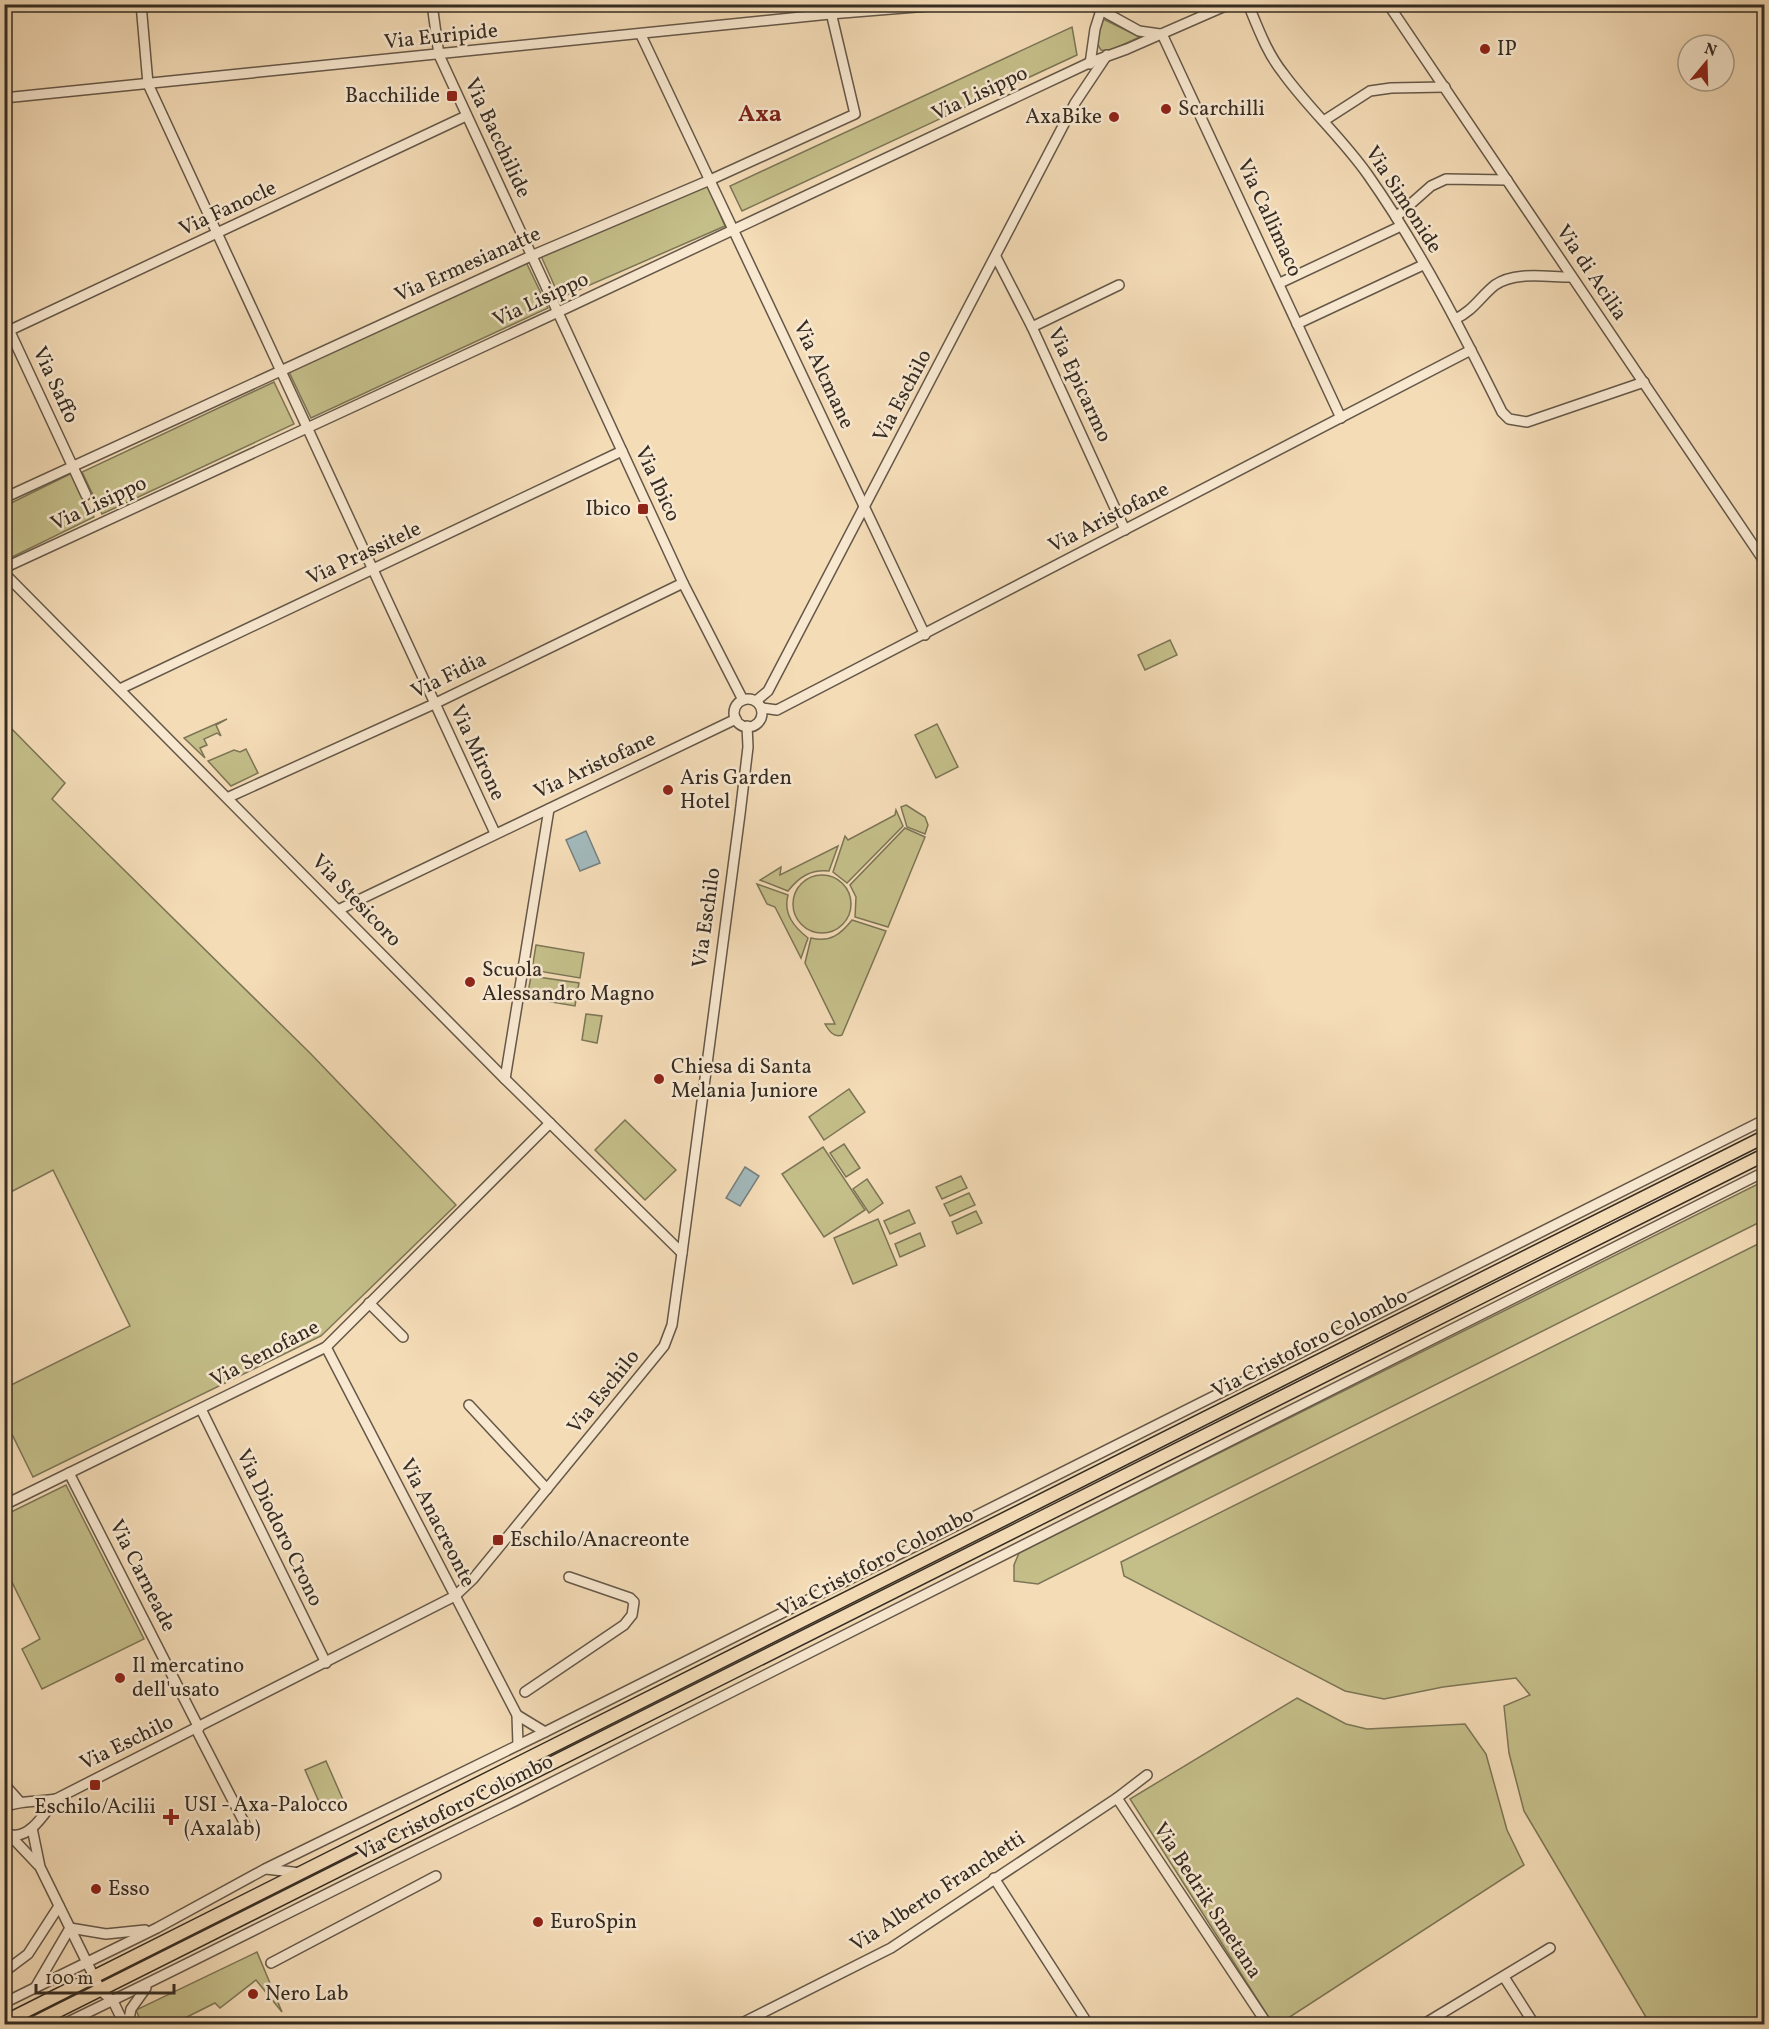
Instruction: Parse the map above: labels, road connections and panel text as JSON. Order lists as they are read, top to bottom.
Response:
{
  "streets": {
    "main road": ["Via Cristoforo Colombo"],
    "street": [
      "Via Euripide",
      "Via Lisippo",
      "Via Bacchilide",
      "Via Simonide",
      "Via Fanocle",
      "Via Callimaco",
      "Via Ermesianatte",
      "Via di Acilia",
      "Via Alcmane",
      "Via Saffo",
      "Via Epicarmo",
      "Via Eschilo",
      "Via Ibico",
      "Via Aristofane",
      "Via Prassitele",
      "Via Fidia",
      "Via Mirone",
      "Via Stesicoro",
      "Via Senofane",
      "Via Anacreonte",
      "Via Diodoro Crono",
      "Via Carneade",
      "Via Alberto Franchetti",
      "Via Bedrik Smetana"
    ]
  },
  "crossings": [
    ["Via Euripide", "Via Bacchilide"],
    ["Via Euripide", "Via Ermesianatte"],
    ["Via Euripide", "Via Alcmane"],
    ["Via Euripide", "Via Mirone"],
    ["Via Lisippo", "Via Callimaco"],
    ["Via Lisippo", "Via Alcmane"],
    ["Via Lisippo", "Via Ibico"],
    ["Via Lisippo", "Via Mirone"],
    ["Via Lisippo", "Via Stesicoro"],
    ["Via Bacchilide", "Via Fanocle"],
    ["Via Bacchilide", "Via Ermesianatte"],
    ["Via Bacchilide", "Via Ibico"],
    ["Via Simonide", "Via di Acilia"],
    ["Via Simonide", "Via Aristofane"],
    ["Via Fanocle", "Via Saffo"],
    ["Via Fanocle", "Via Mirone"],
    ["Via Callimaco", "Via Aristofane"],
    ["Via Ermesianatte", "Via Alcmane"],
    ["Via Ermesianatte", "Via Saffo"],
    ["Via Ermesianatte", "Via Mirone"],
    ["Via Alcmane", "Via Eschilo"],
    ["Via Alcmane", "Via Aristofane"],
    ["Via Epicarmo", "Via Eschilo"],
    ["Via Epicarmo", "Via Aristofane"],
    ["Via Eschilo", "Via Ibico"],
    ["Via Eschilo", "Via Aristofane"],
    ["Via Eschilo", "Via Stesicoro"],
    ["Via Eschilo", "Via Anacreonte"],
    ["Via Eschilo", "Via Diodoro Crono"],
    ["Via Eschilo", "Via Carneade"],
    ["Via Ibico", "Via Aristofane"],
    ["Via Ibico", "Via Prassitele"],
    ["Via Ibico", "Via Fidia"],
    ["Via Aristofane", "Via Mirone"],
    ["Via Aristofane", "Via Stesicoro"],
    ["Via Prassitele", "Via Mirone"],
    ["Via Prassitele", "Via Stesicoro"],
    ["Via Fidia", "Via Mirone"],
    ["Via Fidia", "Via Stesicoro"],
    ["Via Stesicoro", "Via Senofane"],
    ["Via Cristoforo Colombo", "Via Anacreonte"],
    ["Via Senofane", "Via Anacreonte"],
    ["Via Senofane", "Via Diodoro Crono"],
    ["Via Senofane", "Via Carneade"],
    ["Via Alberto Franchetti", "Via Bedrik Smetana"]
  ],
  "districts": ["Axa"],
  "places": {
    "other": [
      "IP",
      "Scarchilli",
      "AxaBike",
      "Aris Garden Hotel",
      "Scuola Alessandro Magno",
      "Chiesa di Santa Melania Juniore",
      "Il mercatino dell'usato",
      "Esso",
      "EuroSpin",
      "Nero Lab"
    ],
    "transit": [
      "Bacchilide",
      "Ibico",
      "Eschilo/Anacreonte",
      "Eschilo/Acilii"
    ],
    "health": ["USI - Axa-Palocco (Axalab)"]
  },
  "scale_bar": "100 m",
  "north": "top"
}
